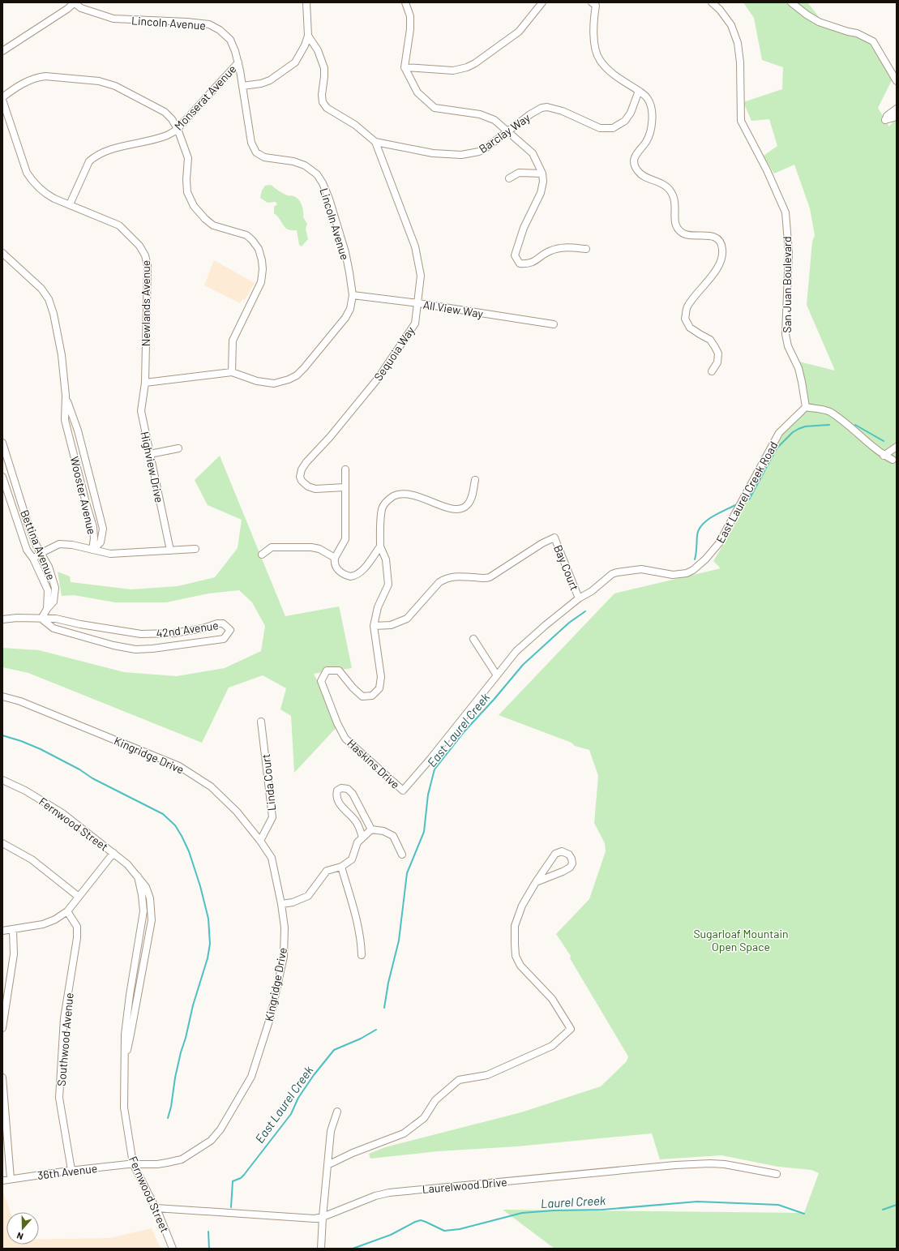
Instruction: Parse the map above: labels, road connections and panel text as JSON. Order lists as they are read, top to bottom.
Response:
{
  "streets": {
    "street": [
      "Lincoln Avenue",
      "Monserat Avenue",
      "Barclay Way",
      "San Juan Boulevard",
      "Newlands Avenue",
      "All View Way",
      "Sequoia Way",
      "Highview Drive",
      "East Laurel Creek Road",
      "Wooster Avenue",
      "Bettina Avenue",
      "Bay Court",
      "42nd Avenue",
      "Kingridge Drive",
      "Haskins Drive",
      "Linda Court",
      "Fernwood Street",
      "Southwood Avenue",
      "36th Avenue",
      "Laurelwood Drive"
    ]
  },
  "crossings": [
    ["Lincoln Avenue", "Monserat Avenue"],
    ["Lincoln Avenue", "Newlands Avenue"],
    ["Lincoln Avenue", "All View Way"],
    ["Lincoln Avenue", "Highview Drive"],
    ["Monserat Avenue", "Barclay Way"],
    ["Monserat Avenue", "Newlands Avenue"],
    ["Barclay Way", "Sequoia Way"],
    ["San Juan Boulevard", "East Laurel Creek Road"],
    ["Newlands Avenue", "Highview Drive"],
    ["All View Way", "Sequoia Way"],
    ["East Laurel Creek Road", "Bay Court"],
    ["East Laurel Creek Road", "Haskins Drive"],
    ["Bettina Avenue", "42nd Avenue"],
    ["Bay Court", "Haskins Drive"],
    ["Kingridge Drive", "Linda Court"],
    ["Kingridge Drive", "Fernwood Street"],
    ["Kingridge Drive", "36th Avenue"],
    ["Fernwood Street", "36th Avenue"],
    ["Fernwood Street", "Laurelwood Drive"],
    ["Southwood Avenue", "36th Avenue"]
  ],
  "water": ["East Laurel Creek", "Laurel Creek"],
  "parks": ["Sugarloaf Mountain Open Space"],
  "north": "bottom"
}
